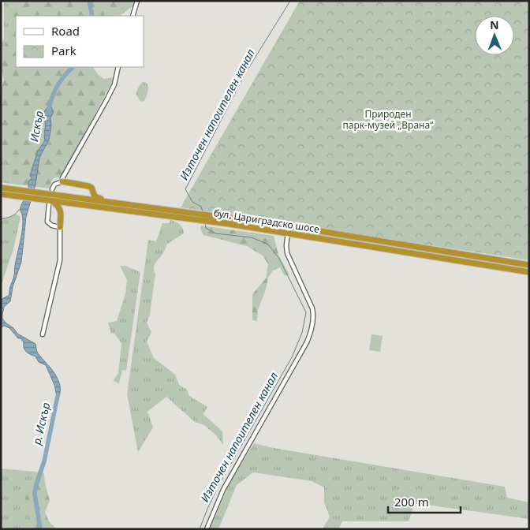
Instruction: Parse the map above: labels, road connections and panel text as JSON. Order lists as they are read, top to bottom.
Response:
{
  "streets": {
    "highway": ["бул. Цариградско шосе"]
  },
  "water": ["Източен напоителен канал", "Искър", "р. Искър"],
  "parks": ["Природен парк-музей „Врана“"],
  "legend": ["Road", "Park"],
  "scale_bar": "200 m",
  "north": "top"
}
